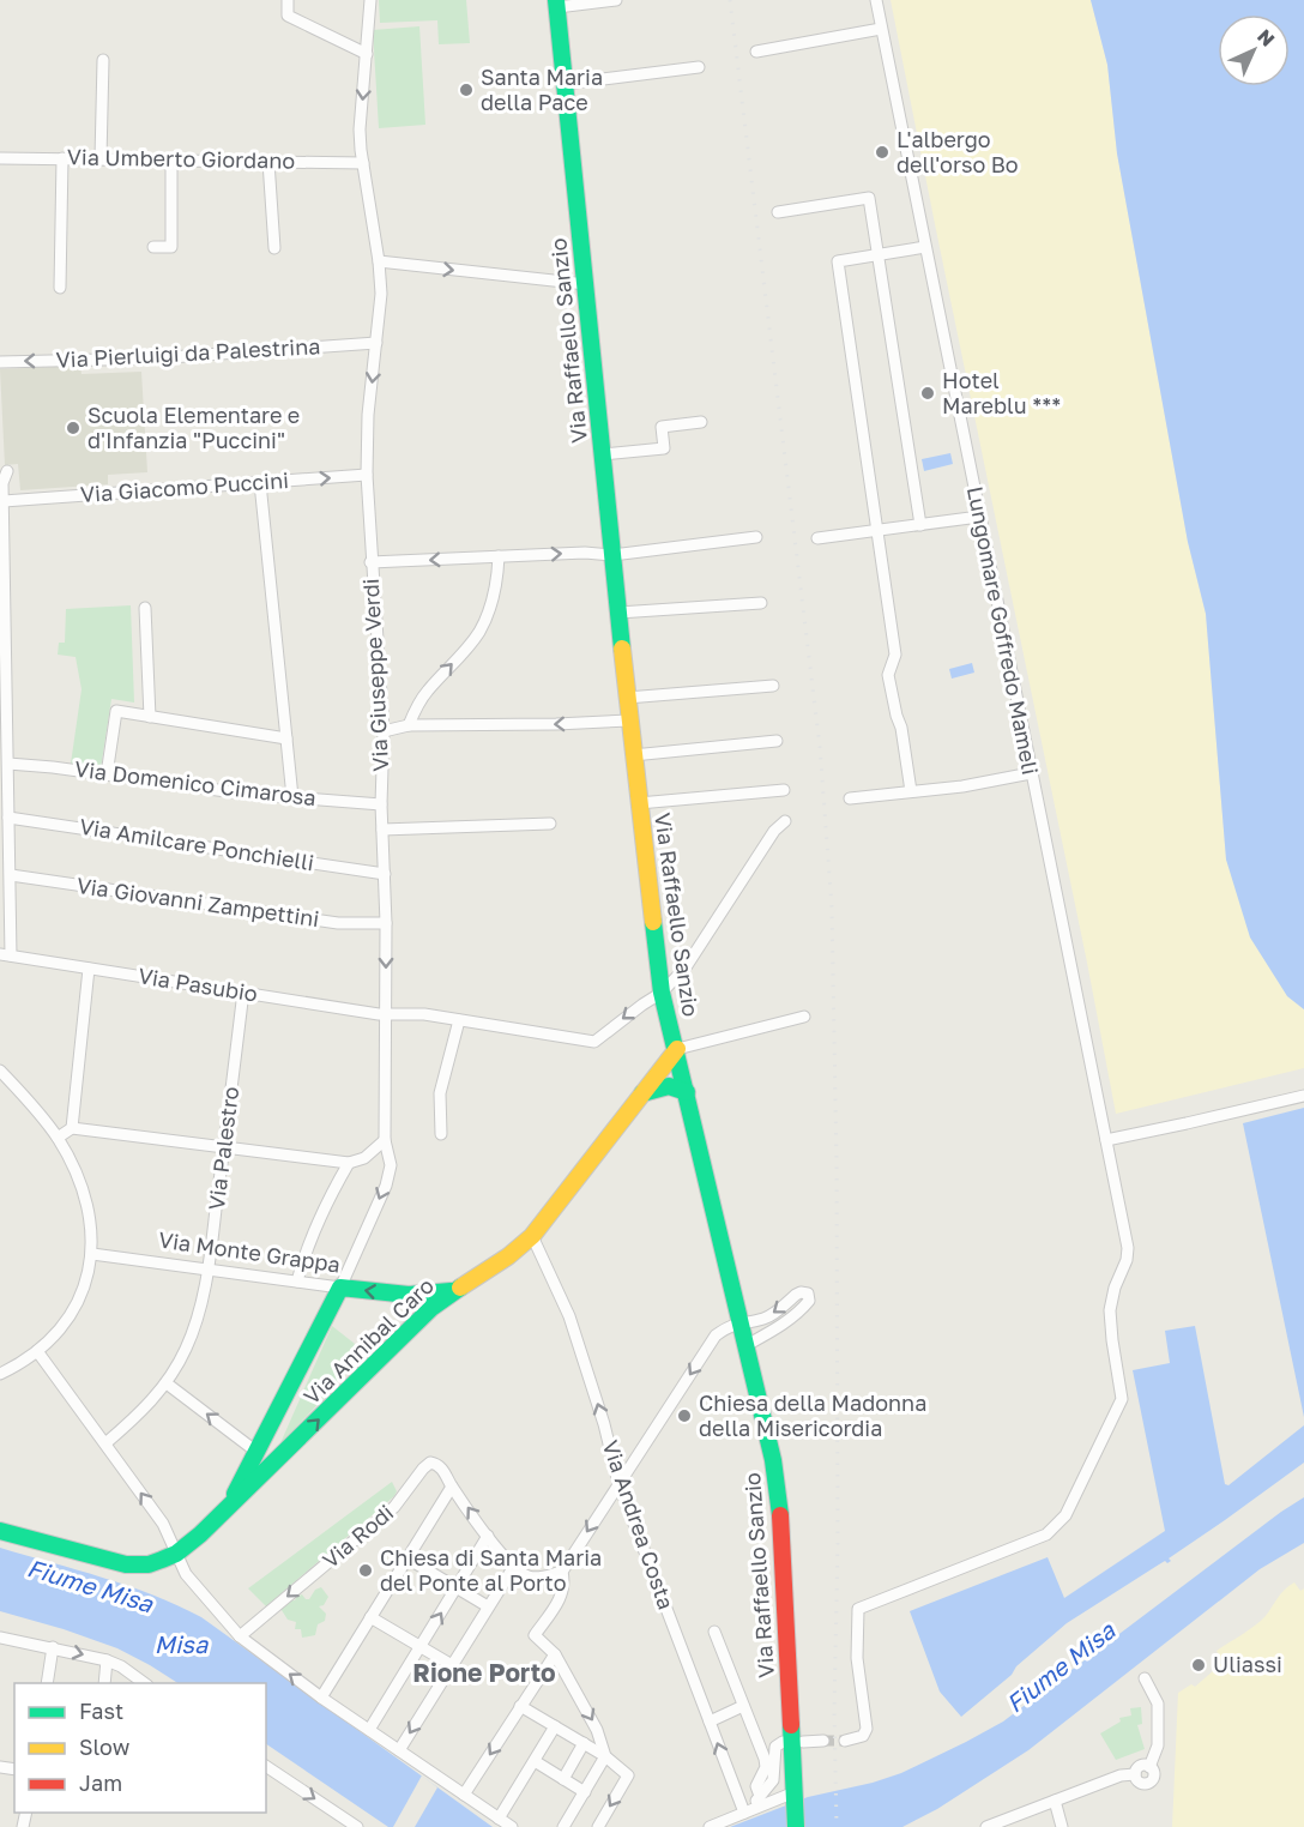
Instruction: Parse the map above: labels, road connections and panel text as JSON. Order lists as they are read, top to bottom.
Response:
{
  "streets": {
    "main road": ["Via Raffaello Sanzio", "Via Monte Grappa", "Via Annibal Caro"],
    "street": [
      "Via Umberto Giordano",
      "Via Pierluigi da Palestrina",
      "Via Giacomo Puccini",
      "Lungomare Goffredo Mameli",
      "Via Giuseppe Verdi",
      "Via Domenico Cimarosa",
      "Via Amilcare Ponchielli",
      "Via Giovanni Zampettini",
      "Via Pasubio",
      "Via Palestro",
      "Via Andrea Costa",
      "Via Rodi"
    ]
  },
  "crossings": [
    ["Via Umberto Giordano", "Via Giuseppe Verdi"],
    ["Via Raffaello Sanzio", "Via Pasubio"],
    ["Via Raffaello Sanzio", "Via Annibal Caro"],
    ["Via Pierluigi da Palestrina", "Via Giuseppe Verdi"],
    ["Via Giacomo Puccini", "Via Giuseppe Verdi"],
    ["Via Giuseppe Verdi", "Via Domenico Cimarosa"],
    ["Via Giuseppe Verdi", "Via Amilcare Ponchielli"],
    ["Via Giuseppe Verdi", "Via Giovanni Zampettini"],
    ["Via Giuseppe Verdi", "Via Pasubio"],
    ["Via Giuseppe Verdi", "Via Monte Grappa"],
    ["Via Pasubio", "Via Palestro"],
    ["Via Palestro", "Via Monte Grappa"],
    ["Via Monte Grappa", "Via Annibal Caro"],
    ["Via Annibal Caro", "Via Andrea Costa"]
  ],
  "one_way": ["Via Pierluigi da Palestrina", "Via Giuseppe Verdi", "Via Andrea Costa"],
  "districts": ["Rione Porto"],
  "water": ["Fiume Misa", "Misa"],
  "places": [
    "Santa Maria della Pace",
    "L'albergo dell'orso Bo",
    "Hotel Mareblu ***",
    "Scuola Elementare e d'Infanzia \"Puccini\"",
    "Chiesa della Madonna della Misericordia",
    "Chiesa di Santa Maria del Ponte al Porto",
    "Uliassi"
  ],
  "legend": ["Fast", "Slow", "Jam"],
  "north": "top right"
}
